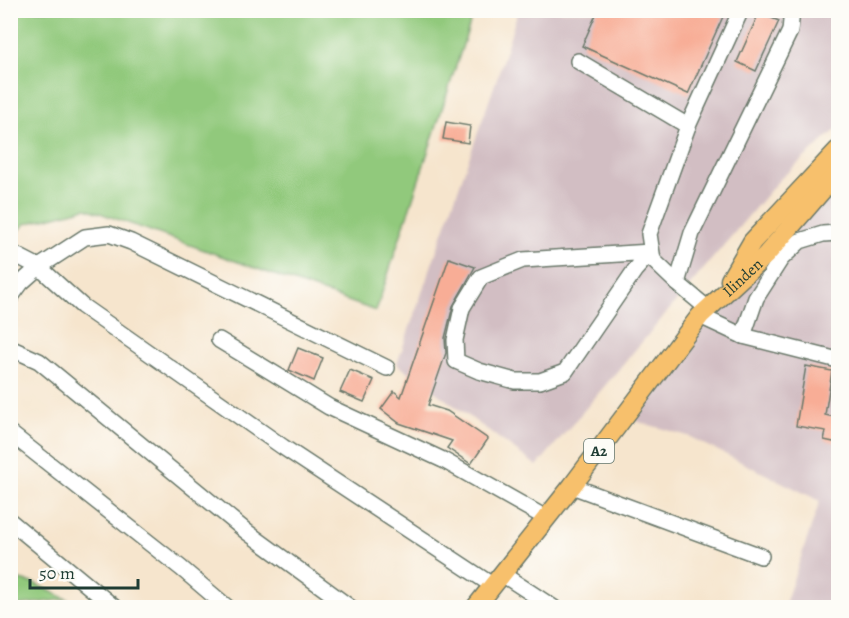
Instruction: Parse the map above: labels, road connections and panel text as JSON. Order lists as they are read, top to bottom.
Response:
{
  "streets": {
    "main road": ["Ilinden", "A2"]
  },
  "crossings": [
    ["Ilinden", "A2"]
  ],
  "scale_bar": "50 m"
}
